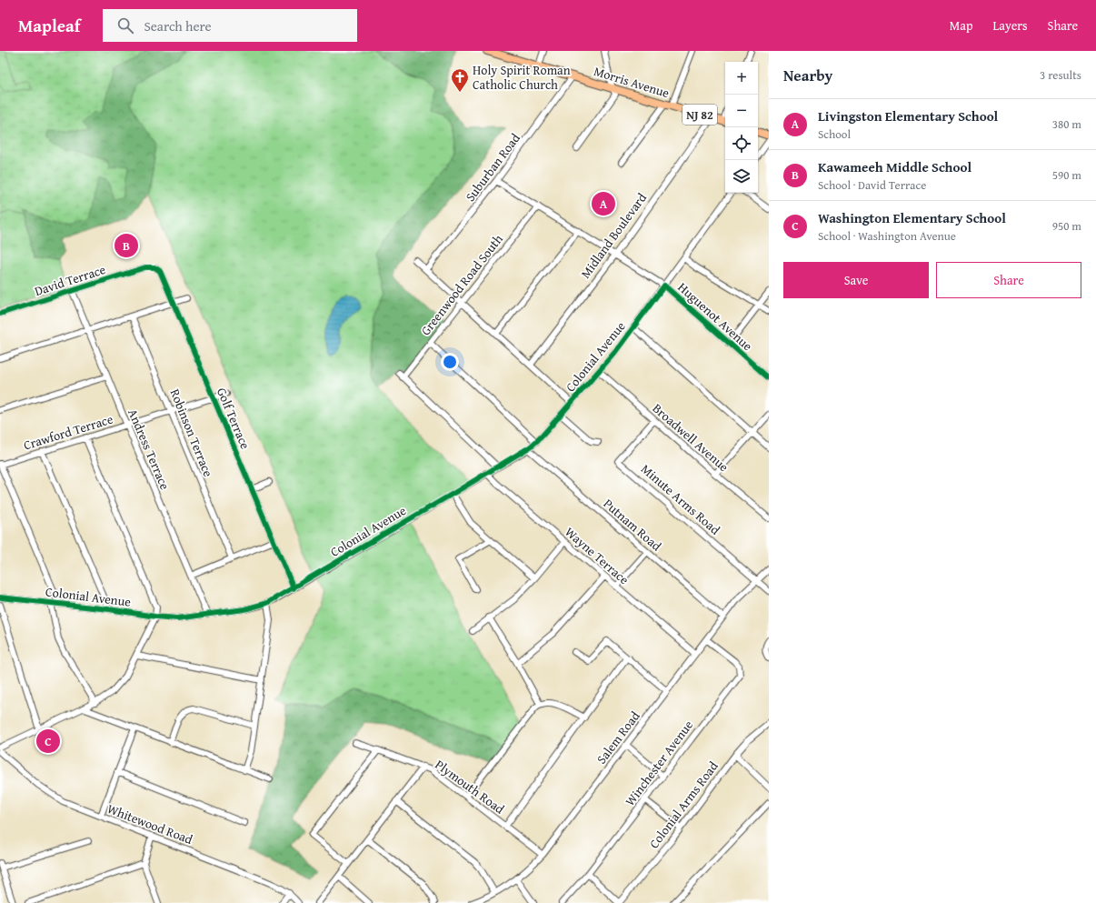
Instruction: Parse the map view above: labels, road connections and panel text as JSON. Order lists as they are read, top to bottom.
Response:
{
  "streets": {
    "main road": ["Morris Avenue", "NJ 82"],
    "street": [
      "Suburban Road",
      "Midland Boulevard",
      "David Terrace",
      "Greenwood Road South",
      "Huguenot Avenue",
      "Colonial Avenue",
      "Golf Terrace",
      "Crawford Terrace",
      "Robinson Terrace",
      "Broadwell Avenue",
      "Andress Terrace",
      "Minute Arms Road",
      "Putnam Road",
      "Wayne Terrace",
      "Salem Road",
      "Winchester Avenue",
      "Plymouth Road",
      "Colonial Arms Road",
      "Whitewood Road"
    ]
  },
  "crossings": [
    ["Morris Avenue", "Suburban Road"],
    ["Morris Avenue", "Midland Boulevard"],
    ["Suburban Road", "Huguenot Avenue"],
    ["Midland Boulevard", "Huguenot Avenue"],
    ["David Terrace", "Golf Terrace"],
    ["David Terrace", "Andress Terrace"],
    ["Greenwood Road South", "Huguenot Avenue"],
    ["Greenwood Road South", "Colonial Avenue"],
    ["Huguenot Avenue", "Colonial Avenue"],
    ["Colonial Avenue", "Golf Terrace"],
    ["Colonial Avenue", "Broadwell Avenue"],
    ["Colonial Avenue", "Andress Terrace"],
    ["Colonial Avenue", "Putnam Road"],
    ["Colonial Avenue", "Wayne Terrace"],
    ["Golf Terrace", "Crawford Terrace"],
    ["Crawford Terrace", "Robinson Terrace"],
    ["Crawford Terrace", "Andress Terrace"],
    ["Broadwell Avenue", "Minute Arms Road"],
    ["Minute Arms Road", "Salem Road"],
    ["Putnam Road", "Salem Road"],
    ["Wayne Terrace", "Salem Road"],
    ["Salem Road", "Winchester Avenue"],
    ["Salem Road", "Plymouth Road"]
  ],
  "places": {
    "church": ["Holy Spirit Roman Catholic Church"]
  },
  "page": {
    "header": "Mapleaf",
    "search": "Search here",
    "nav": ["Map", "Layers", "Share"],
    "heading": ["Nearby", "3 results"],
    "map_buttons": ["+", "−"],
    "list": [
      {
        "mark": "A",
        "name": "Livingston Elementary School",
        "note": "School",
        "value": "380 m"
      },
      {
        "mark": "B",
        "name": "Kawameeh Middle School",
        "note": "School · David Terrace",
        "value": "590 m"
      },
      {
        "mark": "C",
        "name": "Washington Elementary School",
        "note": "School · Washington Avenue",
        "value": "950 m"
      }
    ],
    "pins": ["A", "B", "C"],
    "buttons": ["Save", "Share"]
  }
}
